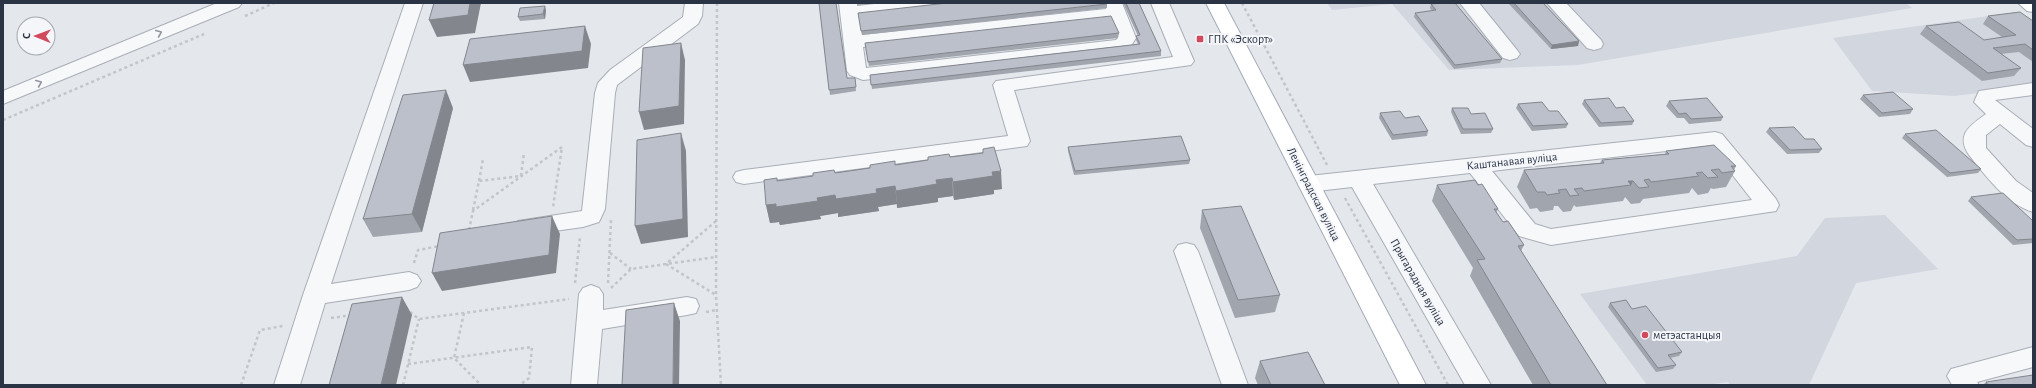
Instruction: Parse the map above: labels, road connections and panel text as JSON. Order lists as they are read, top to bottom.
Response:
{
  "streets": {
    "main road": ["Ленінградская вуліца"],
    "street": ["Каштанавая вуліца", "Прыгарадная вуліца"]
  },
  "crossings": [
    ["Каштанавая вуліца", "Ленінградская вуліца"],
    ["Каштанавая вуліца", "Прыгарадная вуліца"]
  ],
  "places": {
    "transit": ["ГПК «Эскорт»"],
    "other": ["метэастанцыя"]
  },
  "north": "left"
}
